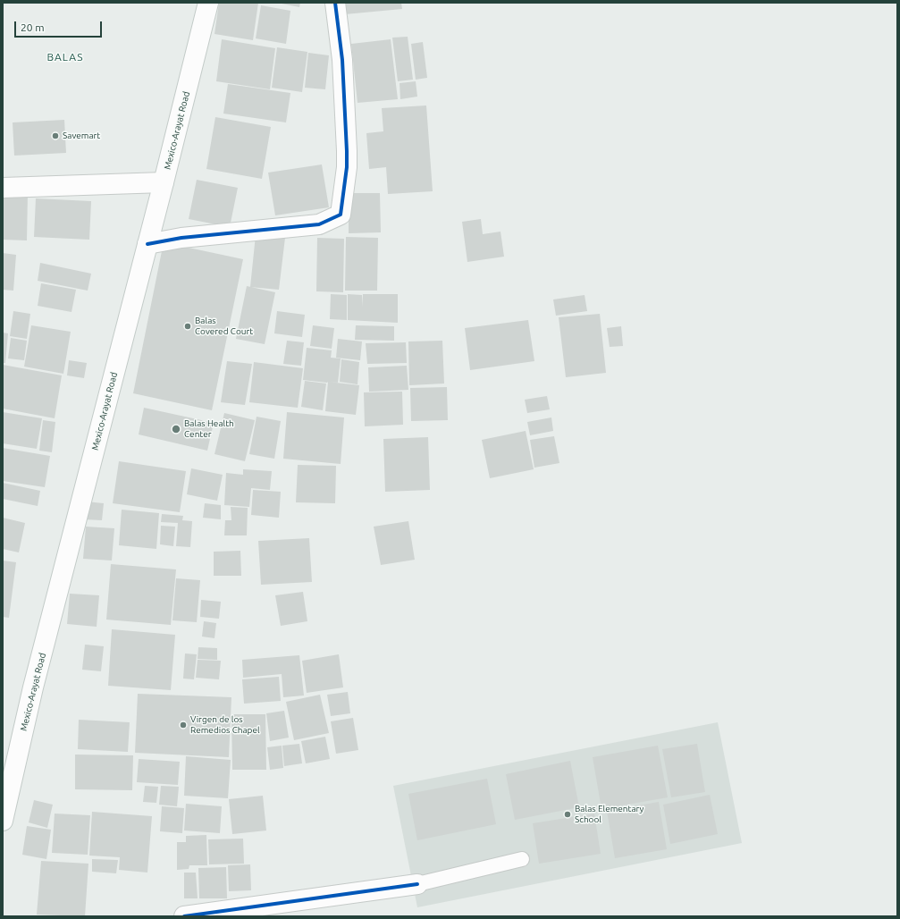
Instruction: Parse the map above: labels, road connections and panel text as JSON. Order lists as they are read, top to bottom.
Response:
{
  "streets": {
    "main road": ["Mexico-Arayat Road"]
  },
  "districts": ["BALAS"],
  "places": [
    "Savemart",
    "Balas Covered Court",
    "Balas Health Center",
    "Virgen de los Remedios Chapel",
    "Balas Elementary School"
  ],
  "scale_bar": "20 m"
}
